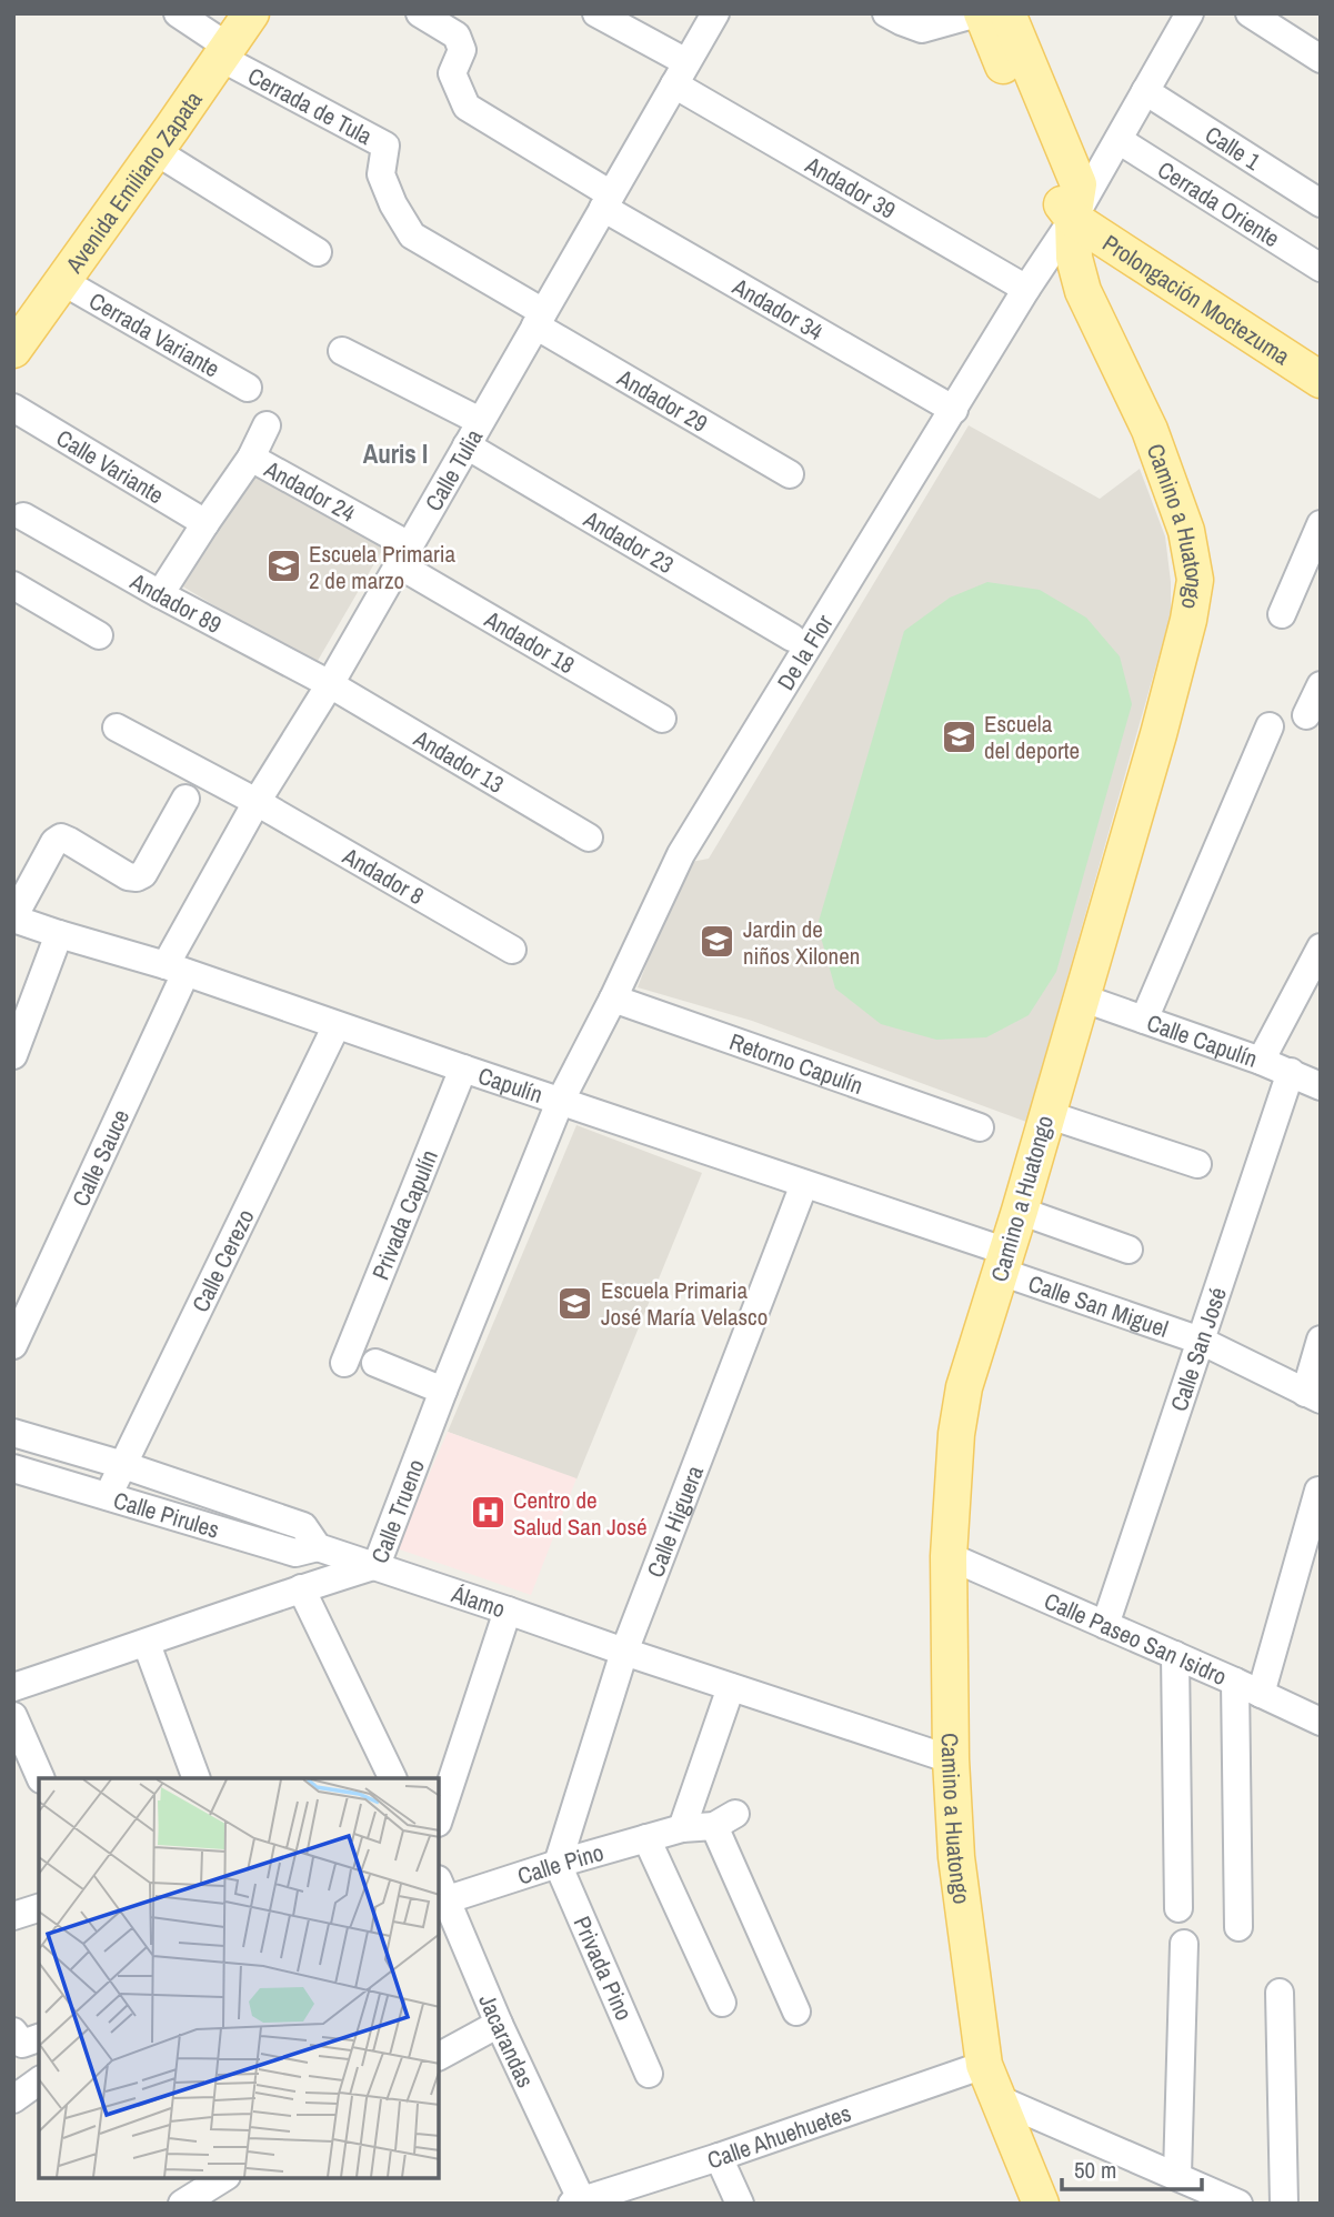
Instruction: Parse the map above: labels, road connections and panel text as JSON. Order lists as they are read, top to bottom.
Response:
{
  "streets": {
    "main road": ["Avenida Emiliano Zapata", "Prolongación Moctezuma", "Camino a Huatongo"],
    "street": [
      "Cerrada de Tula",
      "Calle 1",
      "Andador 39",
      "Cerrada Oriente",
      "Andador 34",
      "Cerrada Variante",
      "Andador 29",
      "Calle Variante",
      "Calle Tulia",
      "Andador 24",
      "Andador 23",
      "Andador 89",
      "Andador 18",
      "De la Flor",
      "Andador 13",
      "Andador 8",
      "Calle Capulín",
      "Retorno Capulín",
      "Capulín",
      "Calle Sauce",
      "Privada Capulín",
      "Calle Cerezo",
      "Calle San Miguel",
      "Calle San José",
      "Calle Trueno",
      "Calle Pirules",
      "Calle Higuera",
      "Álamo",
      "Calle Paseo San Isidro",
      "Calle Pino",
      "Privada Pino",
      "Jacarandas",
      "Calle Ahuehuetes"
    ]
  },
  "crossings": [
    ["Cerrada de Tula", "Avenida Emiliano Zapata"],
    ["Cerrada de Tula", "Andador 29"],
    ["Cerrada de Tula", "Calle Tulia"],
    ["Calle 1", "De la Flor"],
    ["Avenida Emiliano Zapata", "Cerrada Variante"],
    ["Andador 39", "Calle Tulia"],
    ["Andador 39", "De la Flor"],
    ["Cerrada Oriente", "De la Flor"],
    ["Prolongación Moctezuma", "Camino a Huatongo"],
    ["Prolongación Moctezuma", "De la Flor"],
    ["Andador 34", "Calle Tulia"],
    ["Andador 34", "De la Flor"],
    ["Andador 29", "Calle Tulia"],
    ["Calle Tulia", "Andador 24"],
    ["Calle Tulia", "Andador 23"],
    ["Calle Tulia", "Andador 89"],
    ["Calle Tulia", "Andador 18"],
    ["Calle Tulia", "Andador 13"],
    ["Calle Tulia", "Andador 8"],
    ["Calle Tulia", "Capulín"],
    ["Calle Tulia", "Calle Sauce"],
    ["Andador 24", "Andador 18"],
    ["Camino a Huatongo", "De la Flor"],
    ["Camino a Huatongo", "Calle Capulín"],
    ["Camino a Huatongo", "Capulín"],
    ["Camino a Huatongo", "Calle San Miguel"],
    ["Camino a Huatongo", "Álamo"],
    ["Camino a Huatongo", "Calle Paseo San Isidro"],
    ["Camino a Huatongo", "Calle Ahuehuetes"],
    ["Andador 89", "Andador 13"],
    ["De la Flor", "Retorno Capulín"],
    ["De la Flor", "Capulín"],
    ["De la Flor", "Calle Trueno"],
    ["Calle Capulín", "Calle San José"],
    ["Capulín", "Calle Sauce"],
    ["Capulín", "Privada Capulín"],
    ["Capulín", "Calle Cerezo"],
    ["Capulín", "Calle San Miguel"],
    ["Capulín", "Calle Trueno"],
    ["Capulín", "Calle Higuera"],
    ["Calle Cerezo", "Calle Pirules"],
    ["Calle Cerezo", "Álamo"],
    ["Calle San Miguel", "Calle San José"],
    ["Calle San José", "Calle Paseo San Isidro"],
    ["Calle Trueno", "Álamo"],
    ["Calle Pirules", "Álamo"],
    ["Calle Higuera", "Álamo"],
    ["Calle Higuera", "Calle Pino"],
    ["Calle Higuera", "Privada Pino"],
    ["Calle Pino", "Privada Pino"],
    ["Calle Pino", "Jacarandas"],
    ["Jacarandas", "Calle Ahuehuetes"]
  ],
  "districts": ["Auris I"],
  "places": {
    "school or university": [
      "Escuela Primaria 2 de marzo",
      "Escuela del deporte",
      "Jardin de niños Xilonen",
      "Escuela Primaria José María Velasco"
    ],
    "hospital": ["Centro de Salud San José"]
  },
  "scale_bar": "50 m"
}
